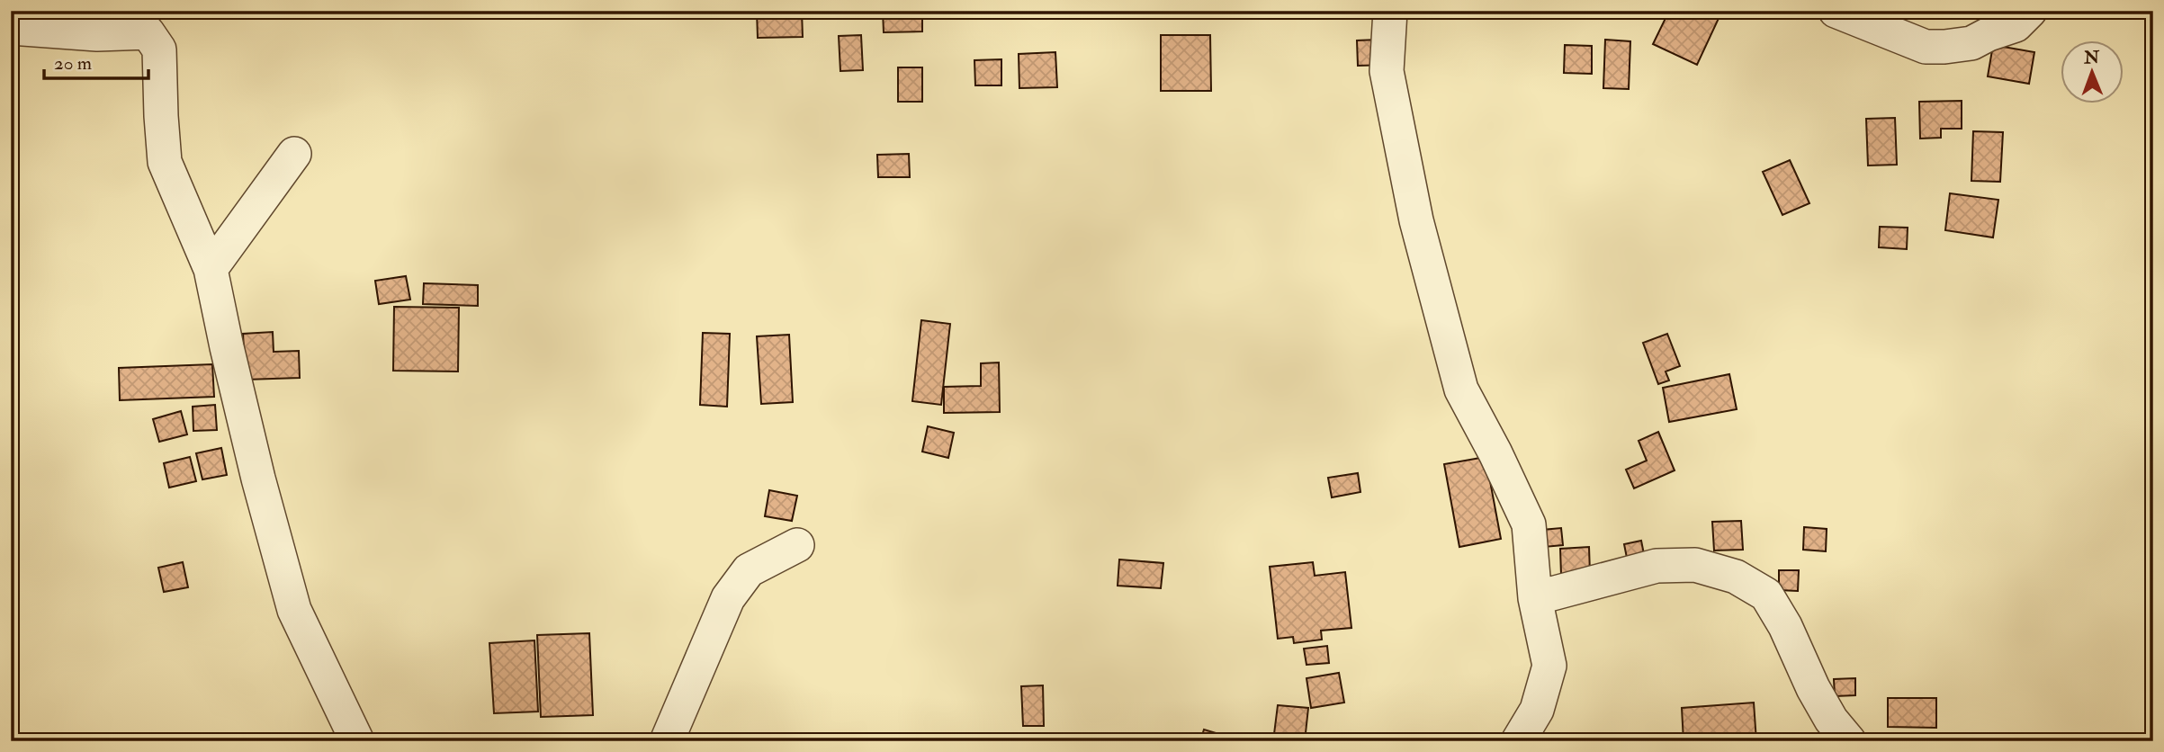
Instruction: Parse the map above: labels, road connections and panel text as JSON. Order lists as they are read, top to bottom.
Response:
{
  "scale_bar": "20 m",
  "north": "top"
}
